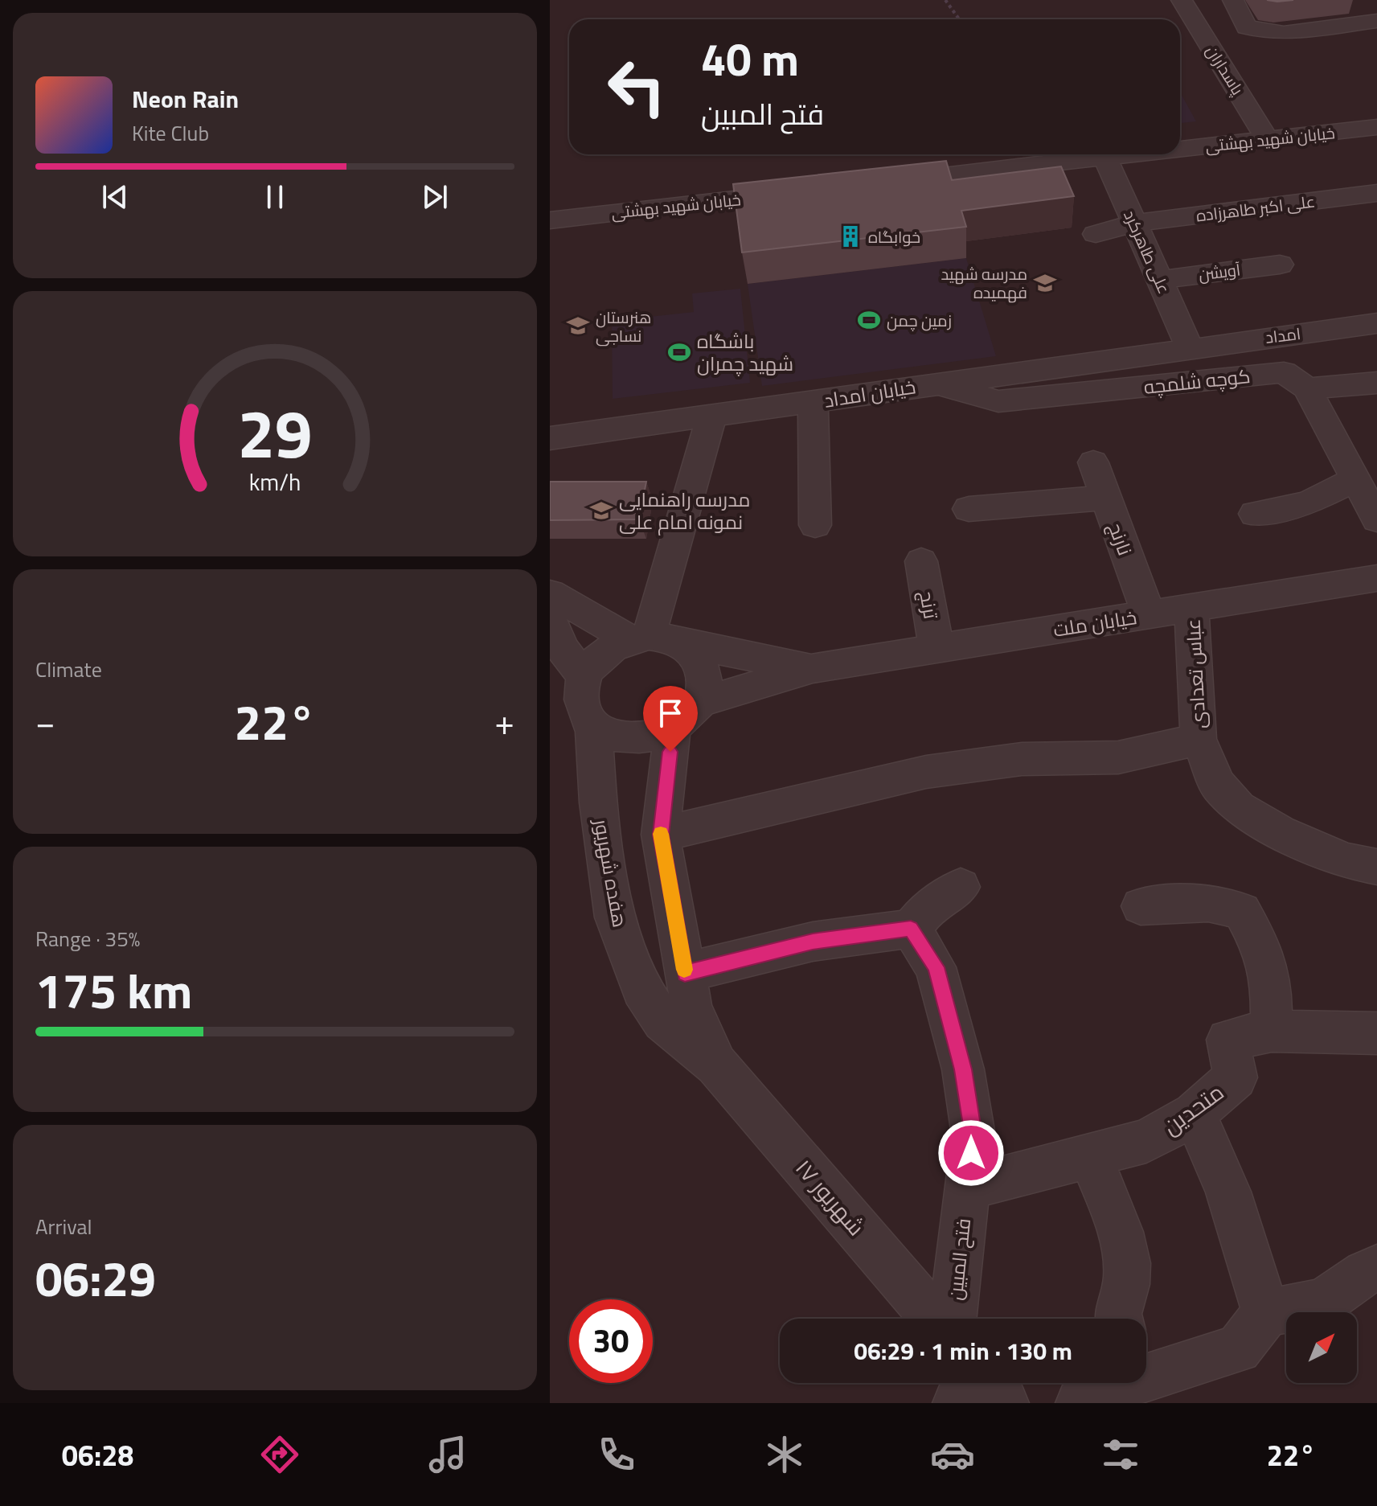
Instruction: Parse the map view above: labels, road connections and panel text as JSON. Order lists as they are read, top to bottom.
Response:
{
  "streets": {
    "street": [
      "پاسداران",
      "خیابان شهید بهشتی",
      "علی اکبر طاهرزاده",
      "علی طاهرکرد",
      "آویشن",
      "امداد",
      "کوچه شلمچه",
      "خیابان امداد",
      "نارنج",
      "ترنج",
      "خیابان ملت",
      "عباس تعدادی",
      "هفده شهریور",
      "متحدین",
      "۱۷ شهریور",
      "فتح المبین"
    ]
  },
  "crossings": [
    ["پاسداران", "خیابان شهید بهشتی"],
    ["خیابان شهید بهشتی", "علی طاهرکرد"],
    ["علی اکبر طاهرزاده", "علی طاهرکرد"],
    ["علی طاهرکرد", "آویشن"],
    ["علی طاهرکرد", "امداد"],
    ["علی طاهرکرد", "خیابان امداد"],
    ["امداد", "خیابان امداد"],
    ["کوچه شلمچه", "خیابان امداد"],
    ["نارنج", "خیابان ملت"],
    ["ترنج", "خیابان ملت"],
    ["خیابان ملت", "عباس تعدادی"],
    ["هفده شهریور", "۱۷ شهریور"],
    ["متحدین", "فتح المبین"]
  ],
  "places": {
    "building": ["خوابگاه"],
    "school or university": ["مدرسه شهید فهمیده", "هنرستان نساجی", "مدرسه راهنمایی نمونه امام علی"],
    "sports": ["زمین چمن", "باشگاه شهید چمران"]
  },
  "north": "top right",
  "page": {
    "turn": ["40 m", "فتح المبین"],
    "song": ["Neon Rain", "Kite Club"],
    "tile": [
      "Climate",
      ["Range · 35%", "175 km"],
      ["Arrival", "06:29"]
    ],
    "heat": ["−", "22°", "+"],
    "limit": "30",
    "trip": "06:29 · 1 min · 130 m",
    "tabs": ["06:28", "22°"],
    "gauge": ["29", "km/h"]
  }
}
